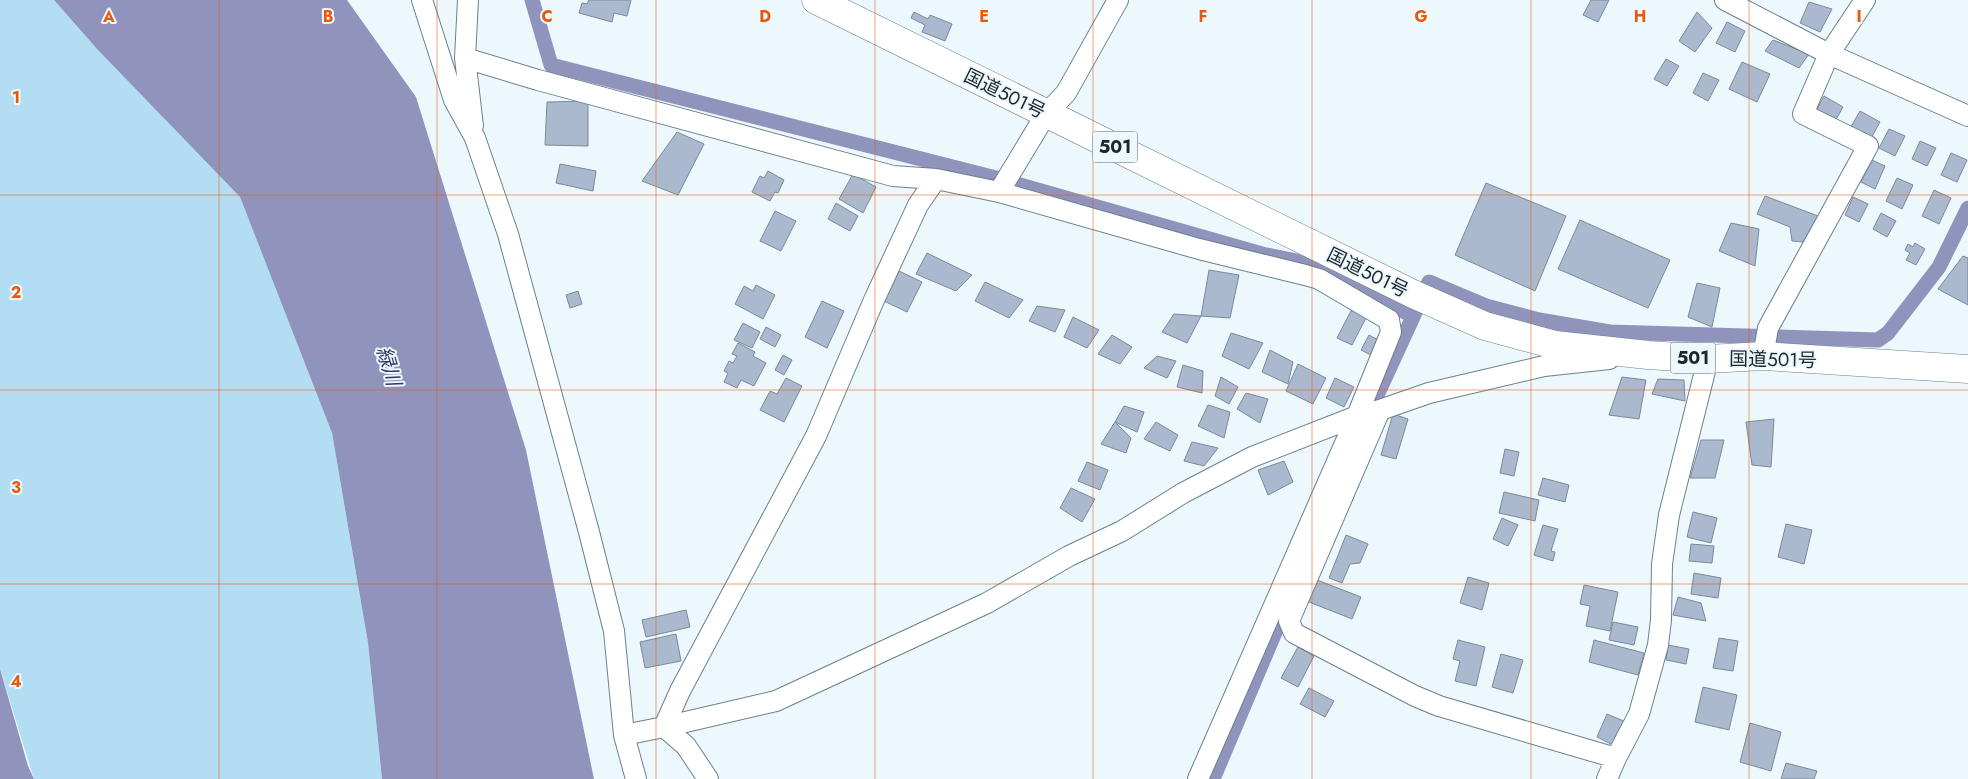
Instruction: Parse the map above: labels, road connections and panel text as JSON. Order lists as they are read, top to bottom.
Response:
{
  "streets": {
    "highway": ["国道501号", "501"]
  },
  "water": ["緑川"],
  "grid": {
    "columns": [
      "A",
      "B",
      "C",
      "D",
      "E",
      "F",
      "G",
      "H",
      "I"
    ],
    "rows": [
      "1",
      "2",
      "3",
      "4"
    ]
  }
}
